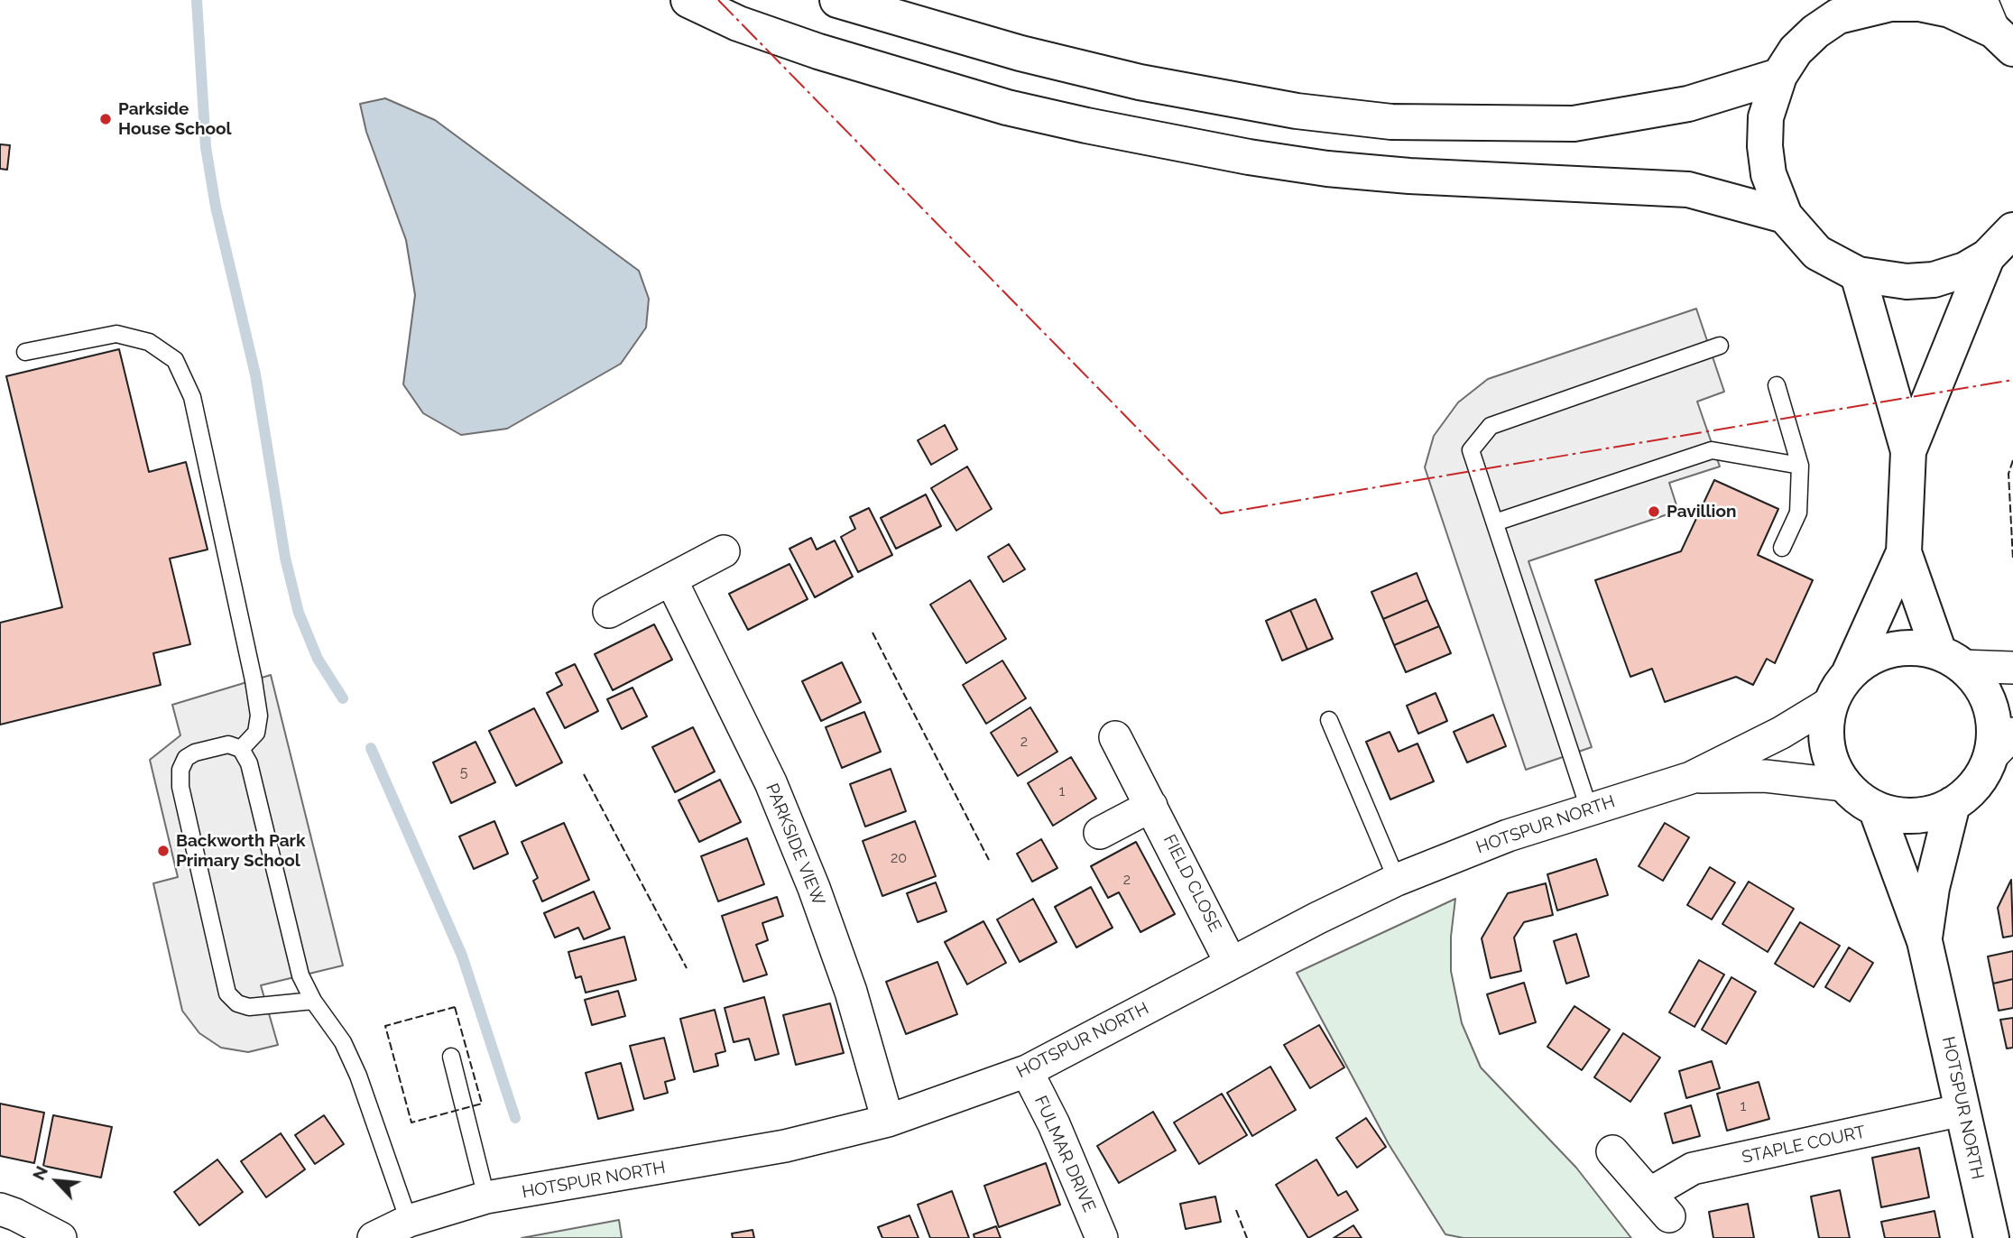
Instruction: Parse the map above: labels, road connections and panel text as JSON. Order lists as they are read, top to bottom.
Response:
{
  "streets": {
    "main road": ["HOTSPUR NORTH"],
    "street": [
      "PARKSIDE VIEW",
      "FIELD CLOSE",
      "STAPLE COURT",
      "FULMAR DRIVE"
    ]
  },
  "crossings": [
    ["HOTSPUR NORTH", "PARKSIDE VIEW"],
    ["HOTSPUR NORTH", "FIELD CLOSE"],
    ["HOTSPUR NORTH", "STAPLE COURT"],
    ["HOTSPUR NORTH", "FULMAR DRIVE"]
  ],
  "places": ["Parkside House School", "Pavillion", "Backworth Park Primary School"],
  "house_numbers": [
    "2",
    "5",
    "1",
    "20",
    "2",
    "1"
  ],
  "north": "top left"
}
